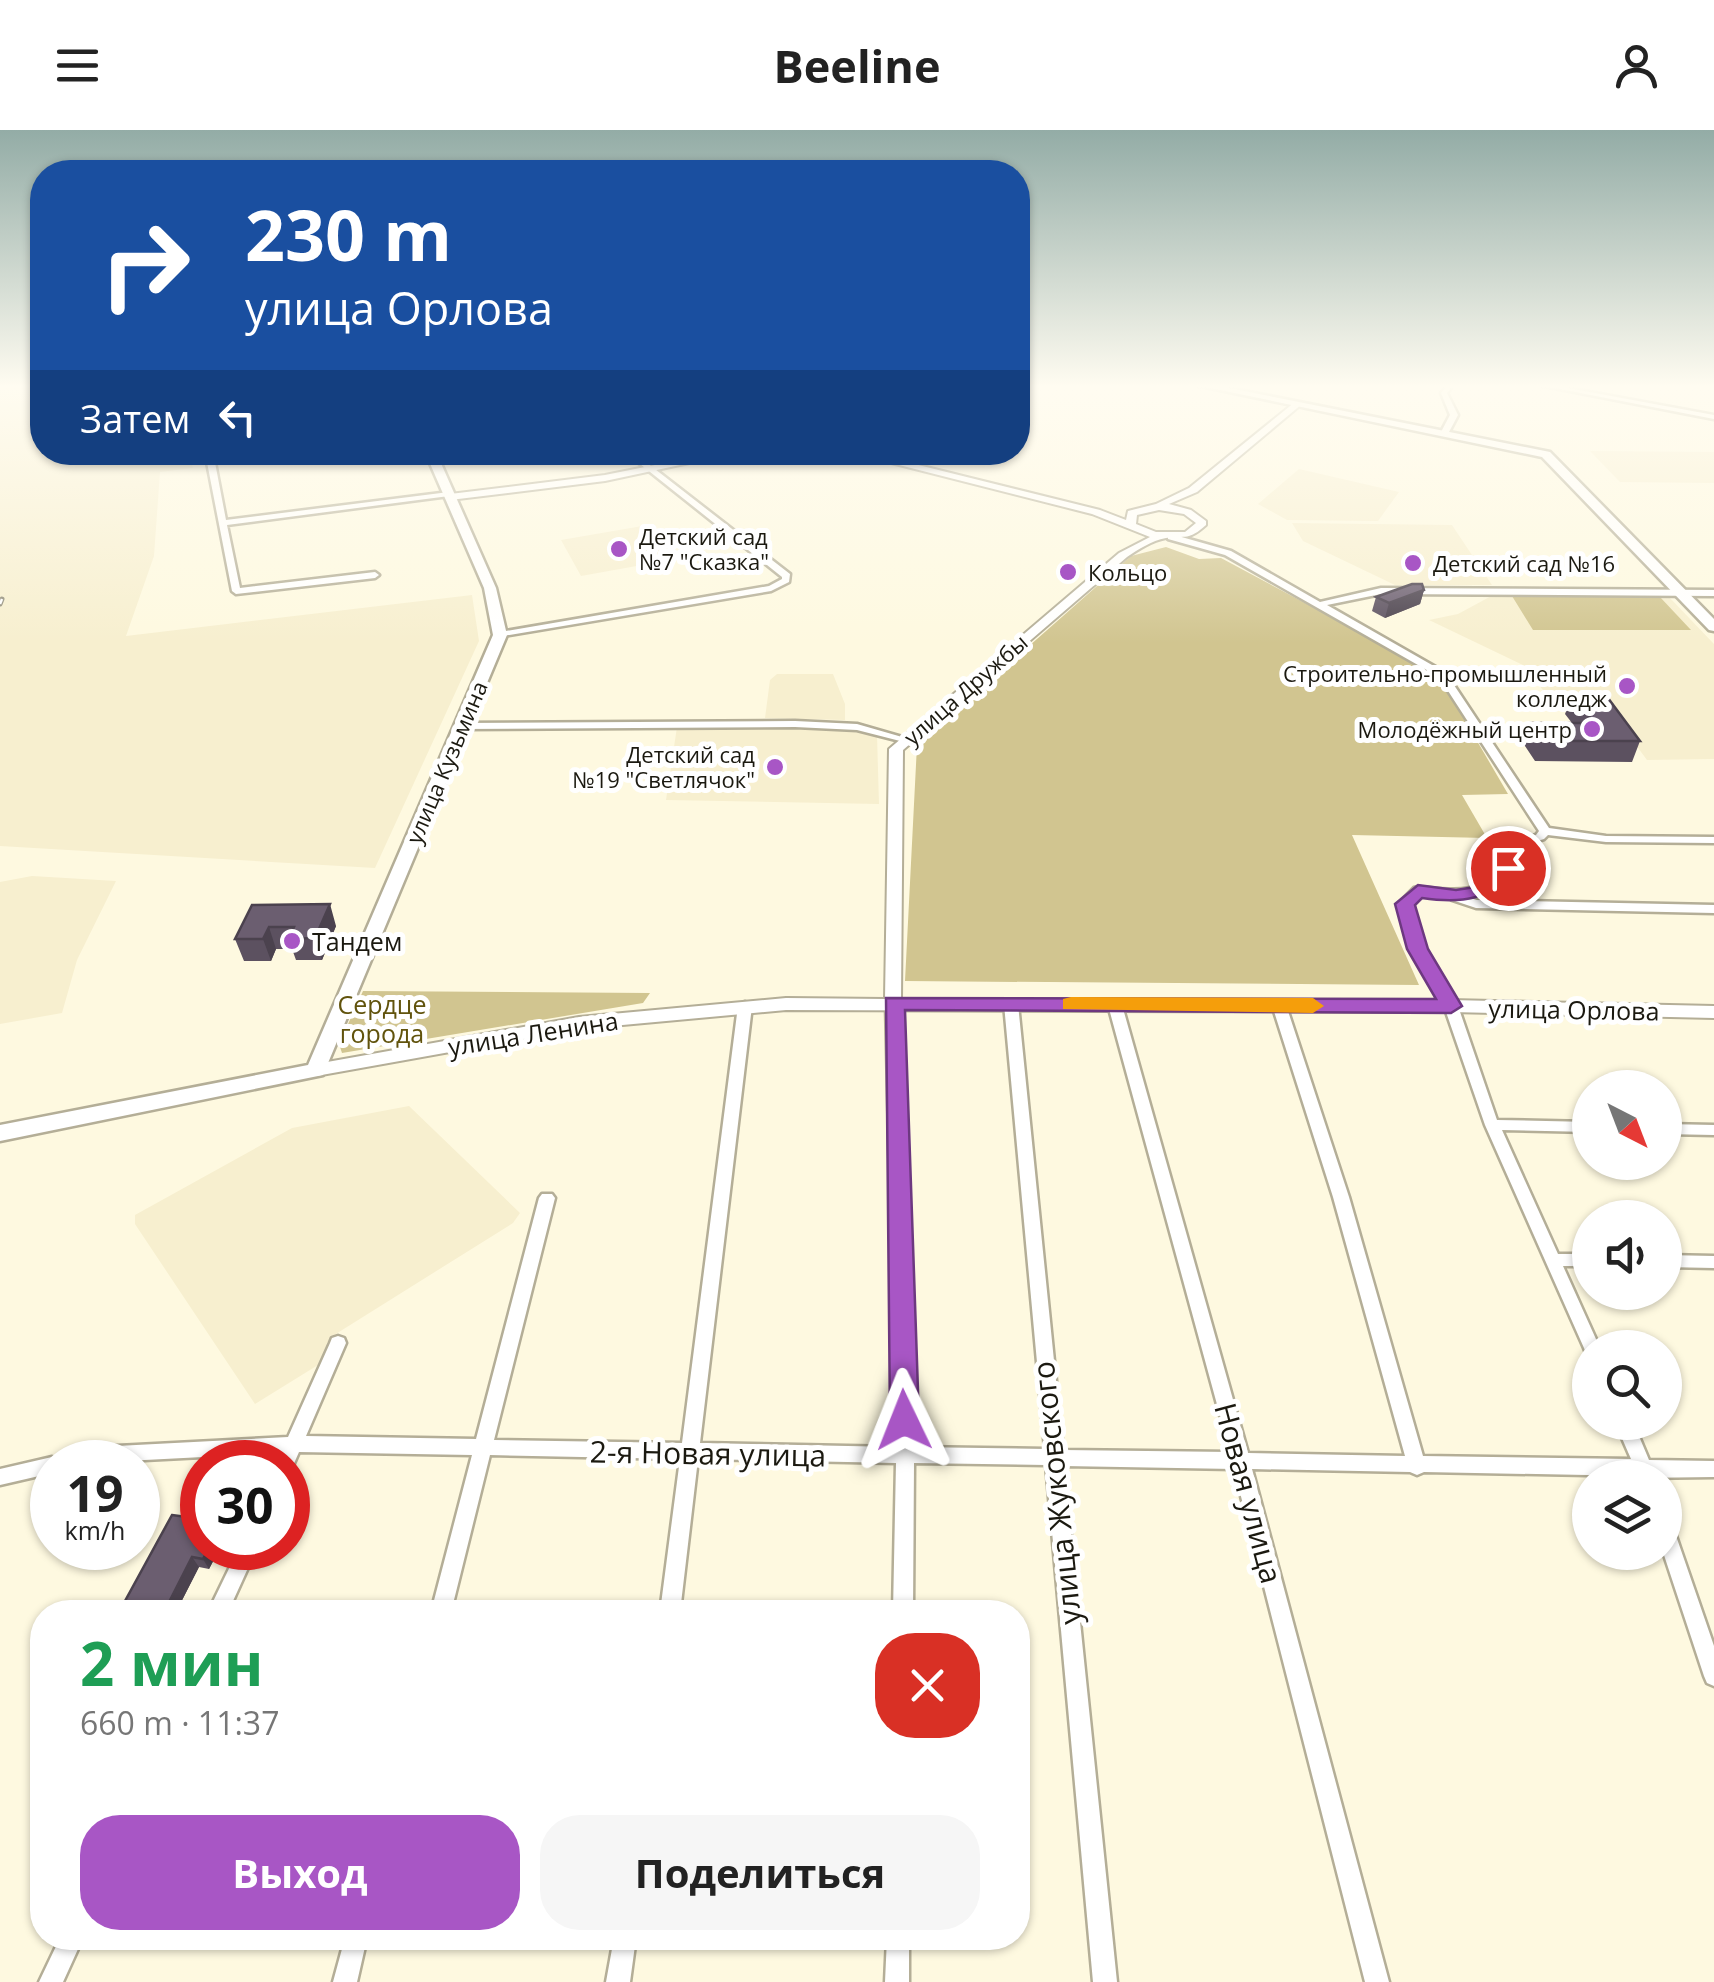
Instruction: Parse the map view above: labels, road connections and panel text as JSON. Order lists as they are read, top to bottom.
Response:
{
  "streets": {
    "main road": ["улица Кузьмина", "улица Ленина"],
    "street": [
      "улица Дружбы",
      "улица Орлова",
      "2-я Новая улица",
      "улица Жуковского",
      "Новая улица"
    ]
  },
  "crossings": [
    ["улица Дружбы", "улица Орлова"],
    ["улица Дружбы", "улица Ленина"],
    ["улица Кузьмина", "улица Ленина"],
    ["улица Орлова", "улица Ленина"],
    ["улица Орлова", "улица Жуковского"],
    ["улица Орлова", "Новая улица"],
    ["2-я Новая улица", "улица Жуковского"],
    ["2-я Новая улица", "Новая улица"]
  ],
  "parks": ["Сердце города"],
  "places": [
    "Детский сад №7 \"Сказка\"",
    "Детский сад №16",
    "Кольцо",
    "Строительно-промышленный колледж",
    "Молодёжный центр",
    "Детский сад №19 \"Светлячок\"",
    "Тандем"
  ],
  "north": "bottom right",
  "page": {
    "header": "Beeline",
    "turn": ["230 m", "улица Орлова"],
    "then": "Затем",
    "speed": "19 km/h",
    "limit": "30",
    "heading": ["2 мин", "660 m · 11:37"],
    "buttons": ["Выход", "Поделиться"]
  }
}
